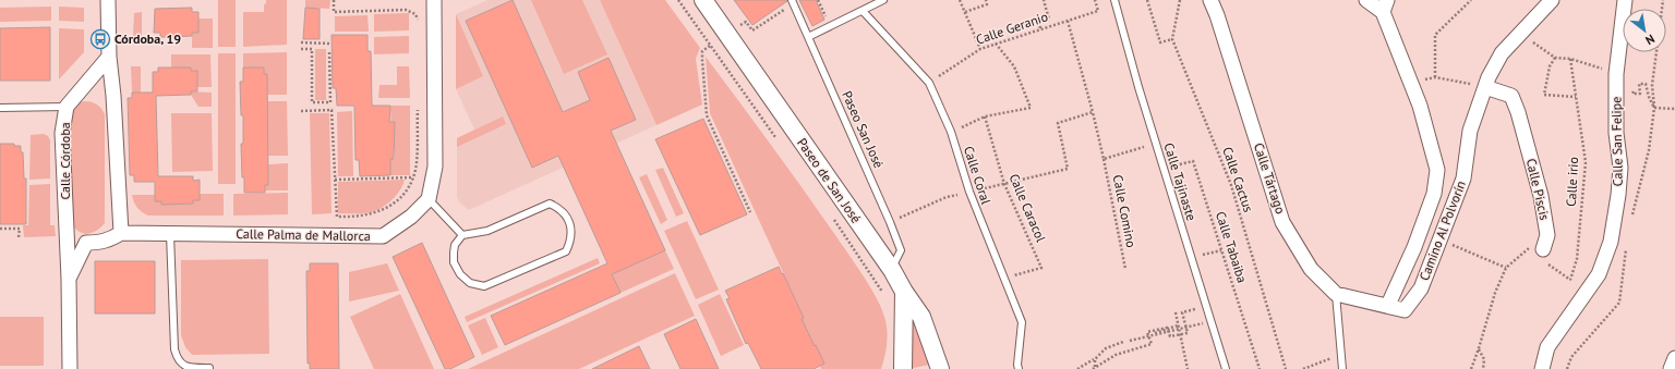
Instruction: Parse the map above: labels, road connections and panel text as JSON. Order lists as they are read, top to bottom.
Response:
{
  "streets": {
    "street": [
      "Calle San Felipe",
      "Calle Córdoba",
      "Calle Tártago",
      "Paseo de San José",
      "Calle Piscis",
      "Camino Al Polvorín",
      "Calle Palma de Mallorca"
    ],
    "lane": ["Paseo San José", "Calle Coral", "Calle Tajinaste"],
    "path": [
      "Calle Geranio",
      "Calle Cactus",
      "Calle irio",
      "Calle Caracol",
      "Calle Comino",
      "Calle Tabaiba"
    ]
  },
  "crossings": [
    ["Calle Geranio", "Calle Coral"],
    ["Paseo San José", "Paseo de San José"],
    ["Calle Coral", "Calle Caracol"],
    ["Calle Tajinaste", "Calle Tabaiba"],
    ["Calle Piscis", "Camino Al Polvorín"]
  ],
  "places": {
    "bus stop": ["Córdoba, 19"]
  },
  "north": "bottom right"
}
